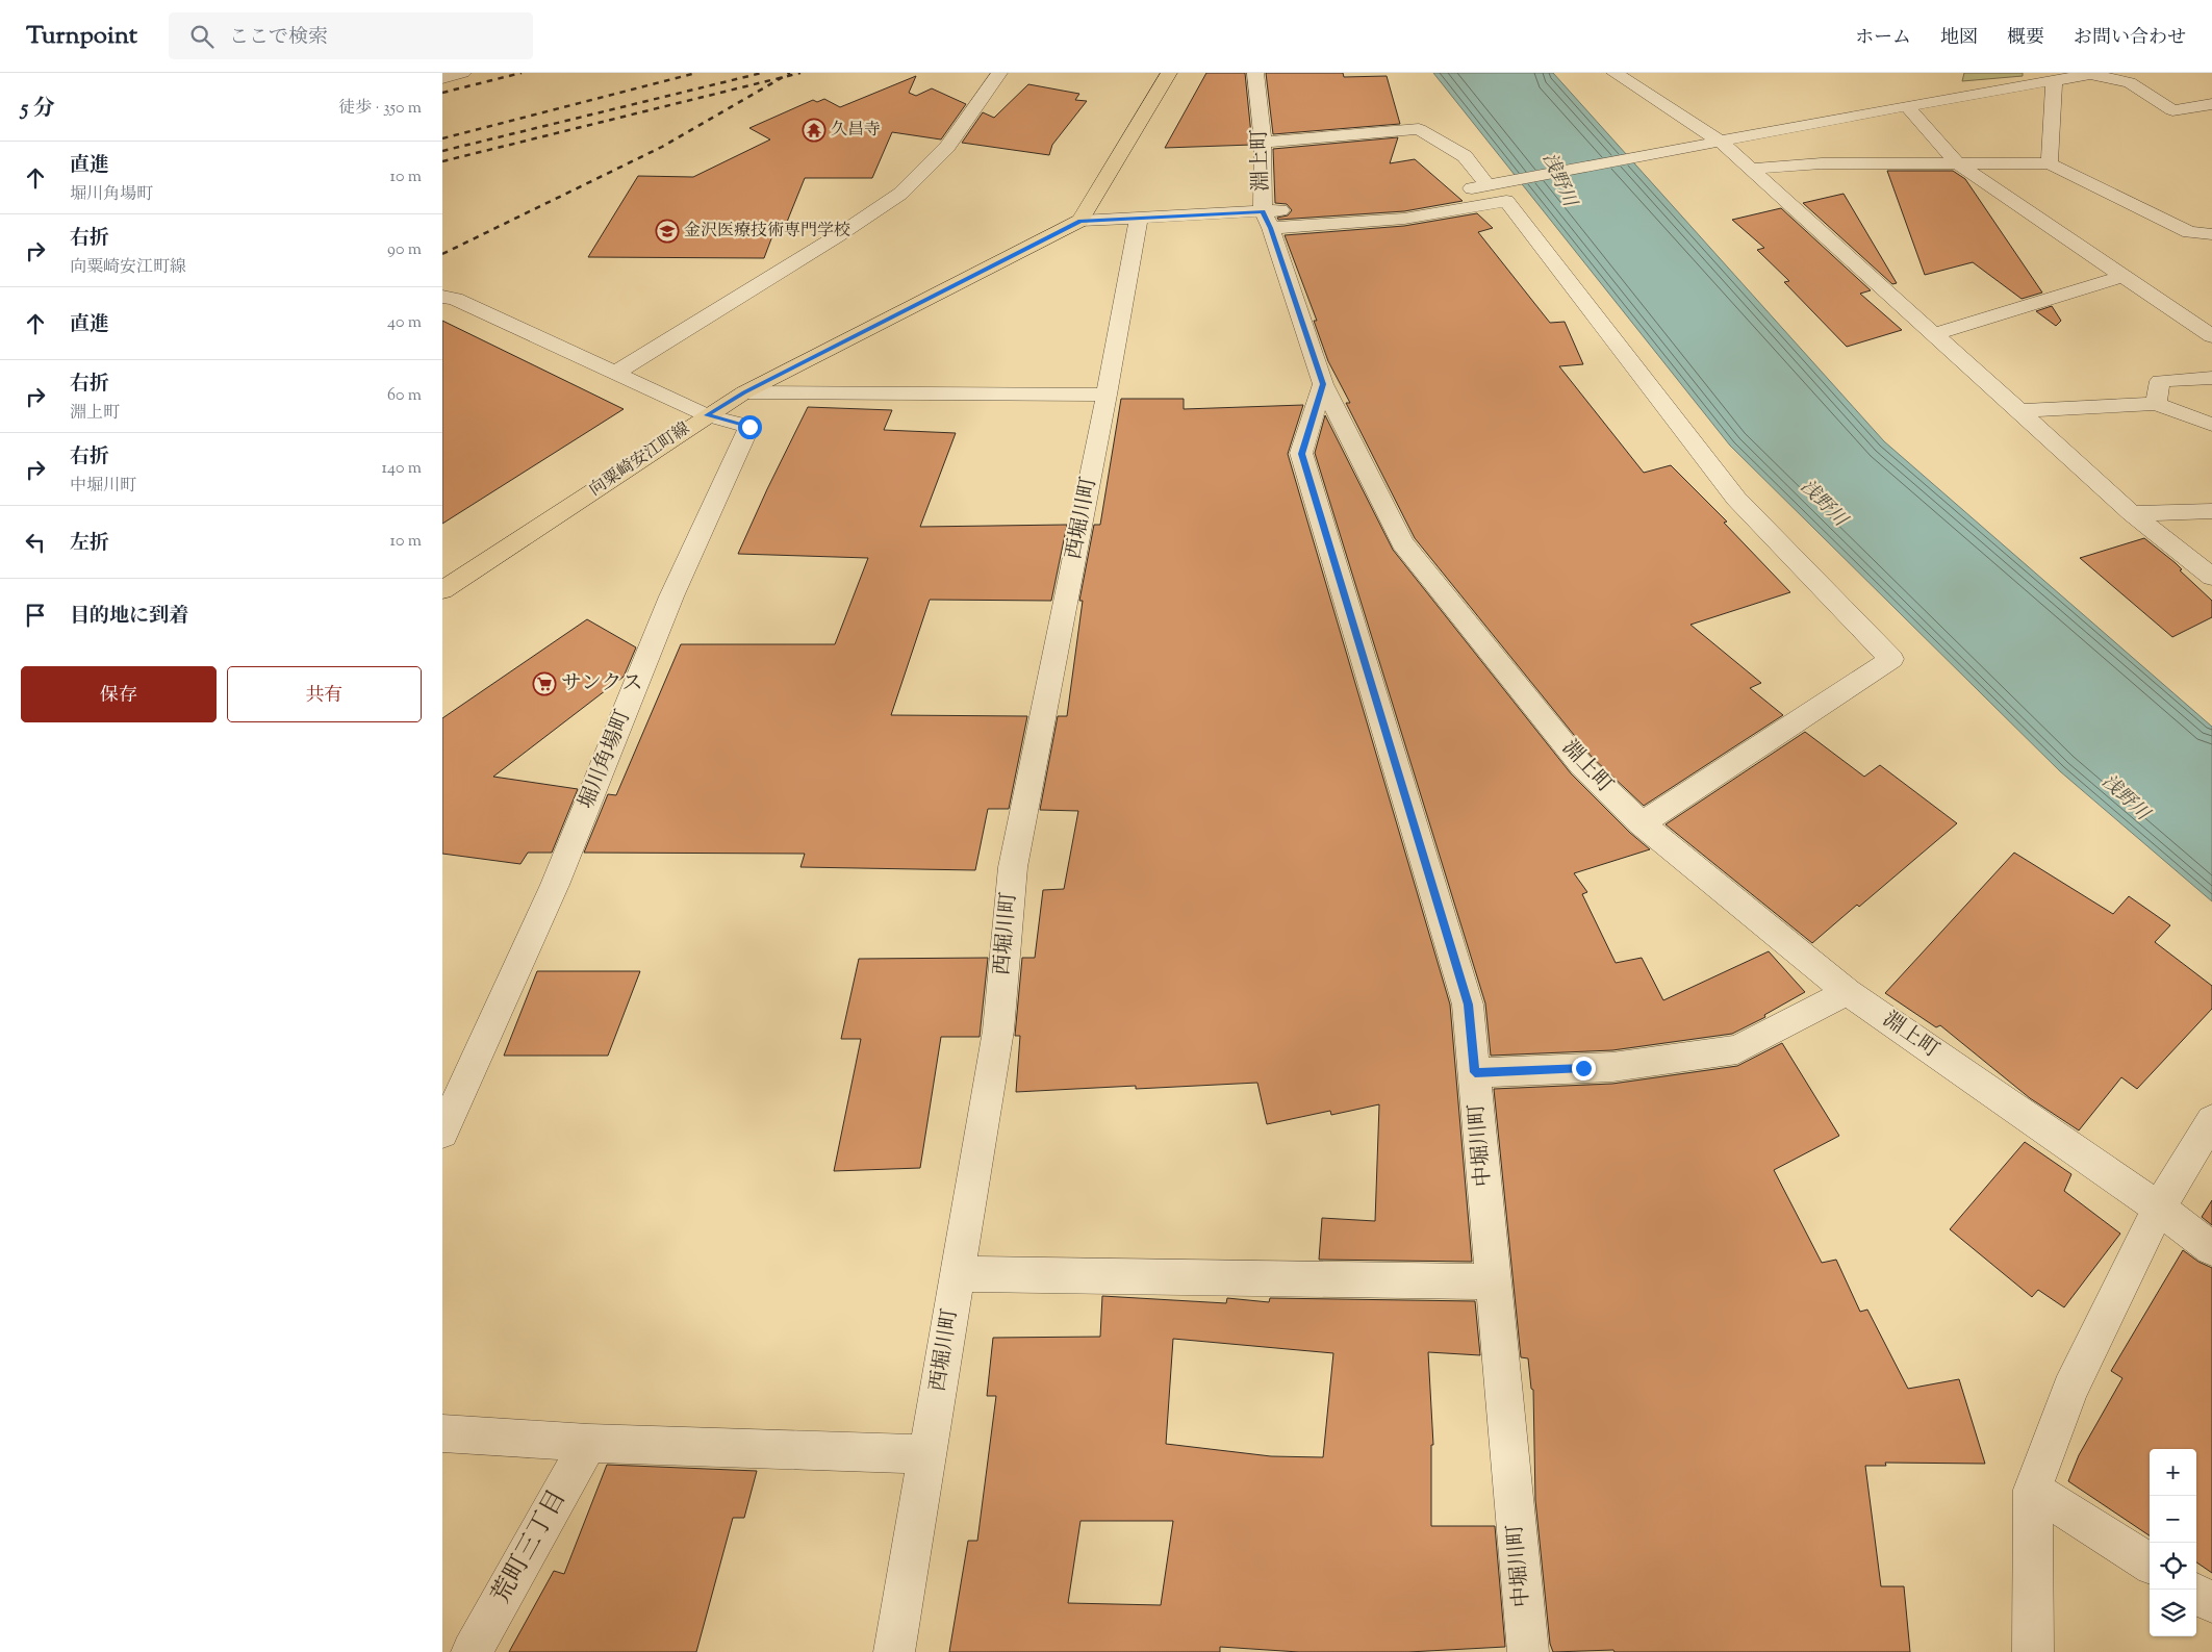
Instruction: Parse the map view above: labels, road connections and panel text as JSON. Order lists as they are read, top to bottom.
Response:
{
  "streets": {
    "main road": ["向粟崎安江町線"],
    "street": [
      "淵上町",
      "西堀川町",
      "堀川角場町",
      "中堀川町",
      "荒町三丁目"
    ]
  },
  "crossings": [
    ["淵上町", "中堀川町"],
    ["向粟崎安江町線", "堀川角場町"]
  ],
  "water": ["浅野川"],
  "places": {
    "temple": ["久昌寺"],
    "school or university": ["金沢医療技術専門学校"],
    "supermarket": ["サンクス"]
  },
  "page": {
    "header": "Turnpoint",
    "search": "ここで検索",
    "nav": [
      "ホーム",
      "地図",
      "概要",
      "お問い合わせ"
    ],
    "heading": ["5 分", "徒歩 · 350 m"],
    "list": [
      ["直進", "堀川角場町", "10 m"],
      ["右折", "向粟崎安江町線", "90 m"],
      ["直進", "40 m"],
      ["右折", "淵上町", "60 m"],
      ["右折", "中堀川町", "140 m"],
      ["左折", "10 m"],
      "目的地に到着"
    ],
    "buttons": ["保存", "共有"],
    "map_buttons": ["+", "−"]
  }
}
